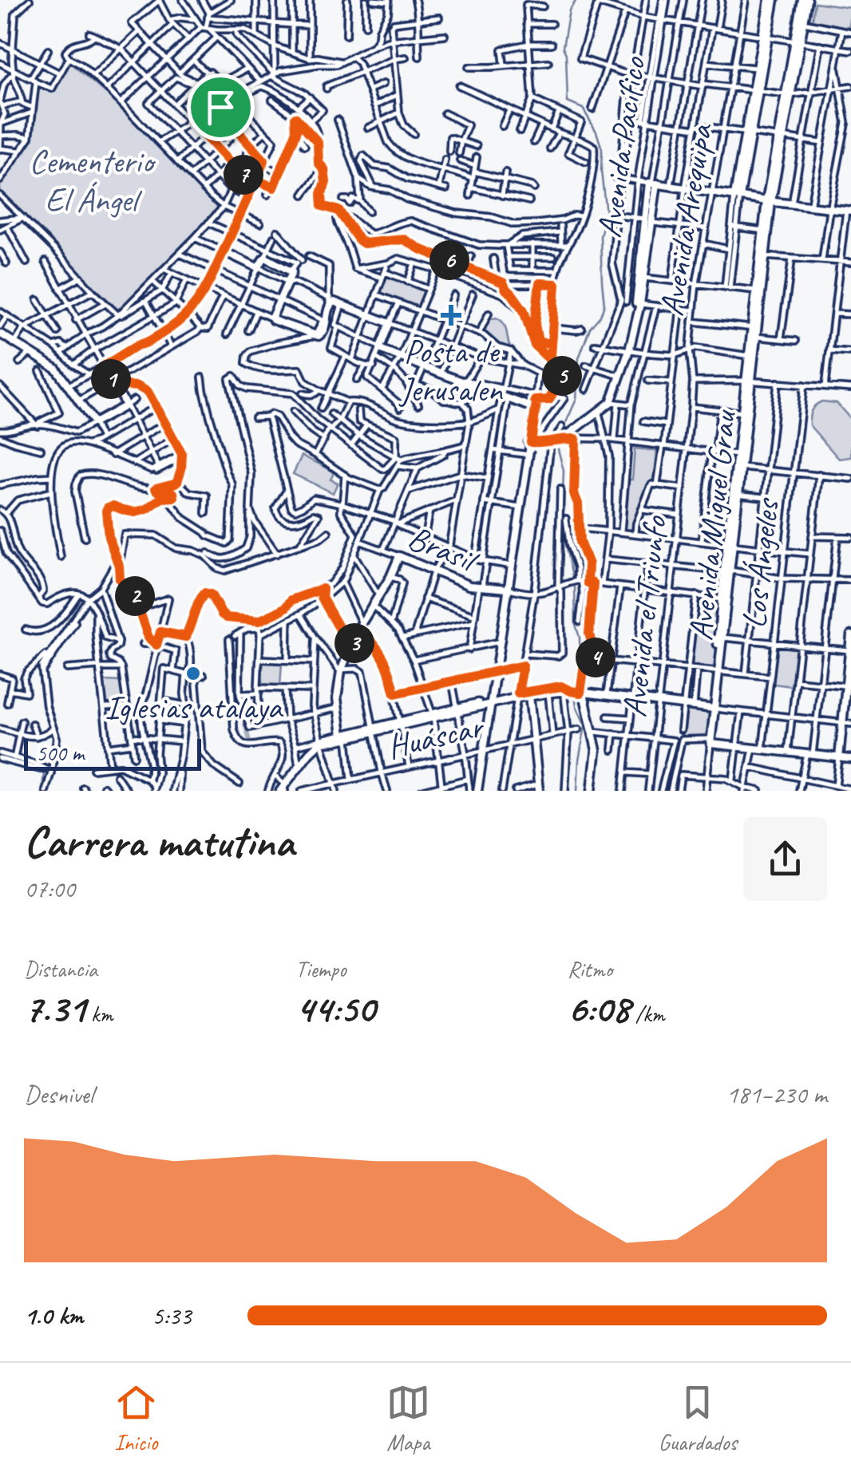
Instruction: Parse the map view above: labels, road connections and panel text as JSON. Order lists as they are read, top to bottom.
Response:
{
  "streets": {
    "street": [
      "Avenida Pacífico",
      "Avenida Arequipa",
      "Avenida Miguel Grau",
      "Brasil",
      "Los Ángeles",
      "Avenida el Triunfo",
      "Huáscar"
    ]
  },
  "crossings": [
    ["Avenida Arequipa", "Avenida el Triunfo"]
  ],
  "parks": ["Cementerio El Ángel"],
  "places": {
    "health": ["Posta de Jerusalen"],
    "other": ["Iglesias atalaya"]
  },
  "scale_bar": "500 m",
  "page": {
    "pins": [
      "7",
      "6",
      "5",
      "1",
      "2",
      "3",
      "4"
    ],
    "scale": "500 m",
    "heading": ["Carrera matutina", "07:00"],
    "stats": [
      ["Distancia", "7.31 km"],
      ["Tiempo", "44:50"],
      ["Ritmo", "6:08 /km"]
    ],
    "chart": ["Desnivel", "181–230 m"],
    "list": [
      {
        "name": "1.0 km",
        "note": "5:33"
      }
    ],
    "tabs": ["Inicio", "Mapa", "Guardados"]
  }
}
